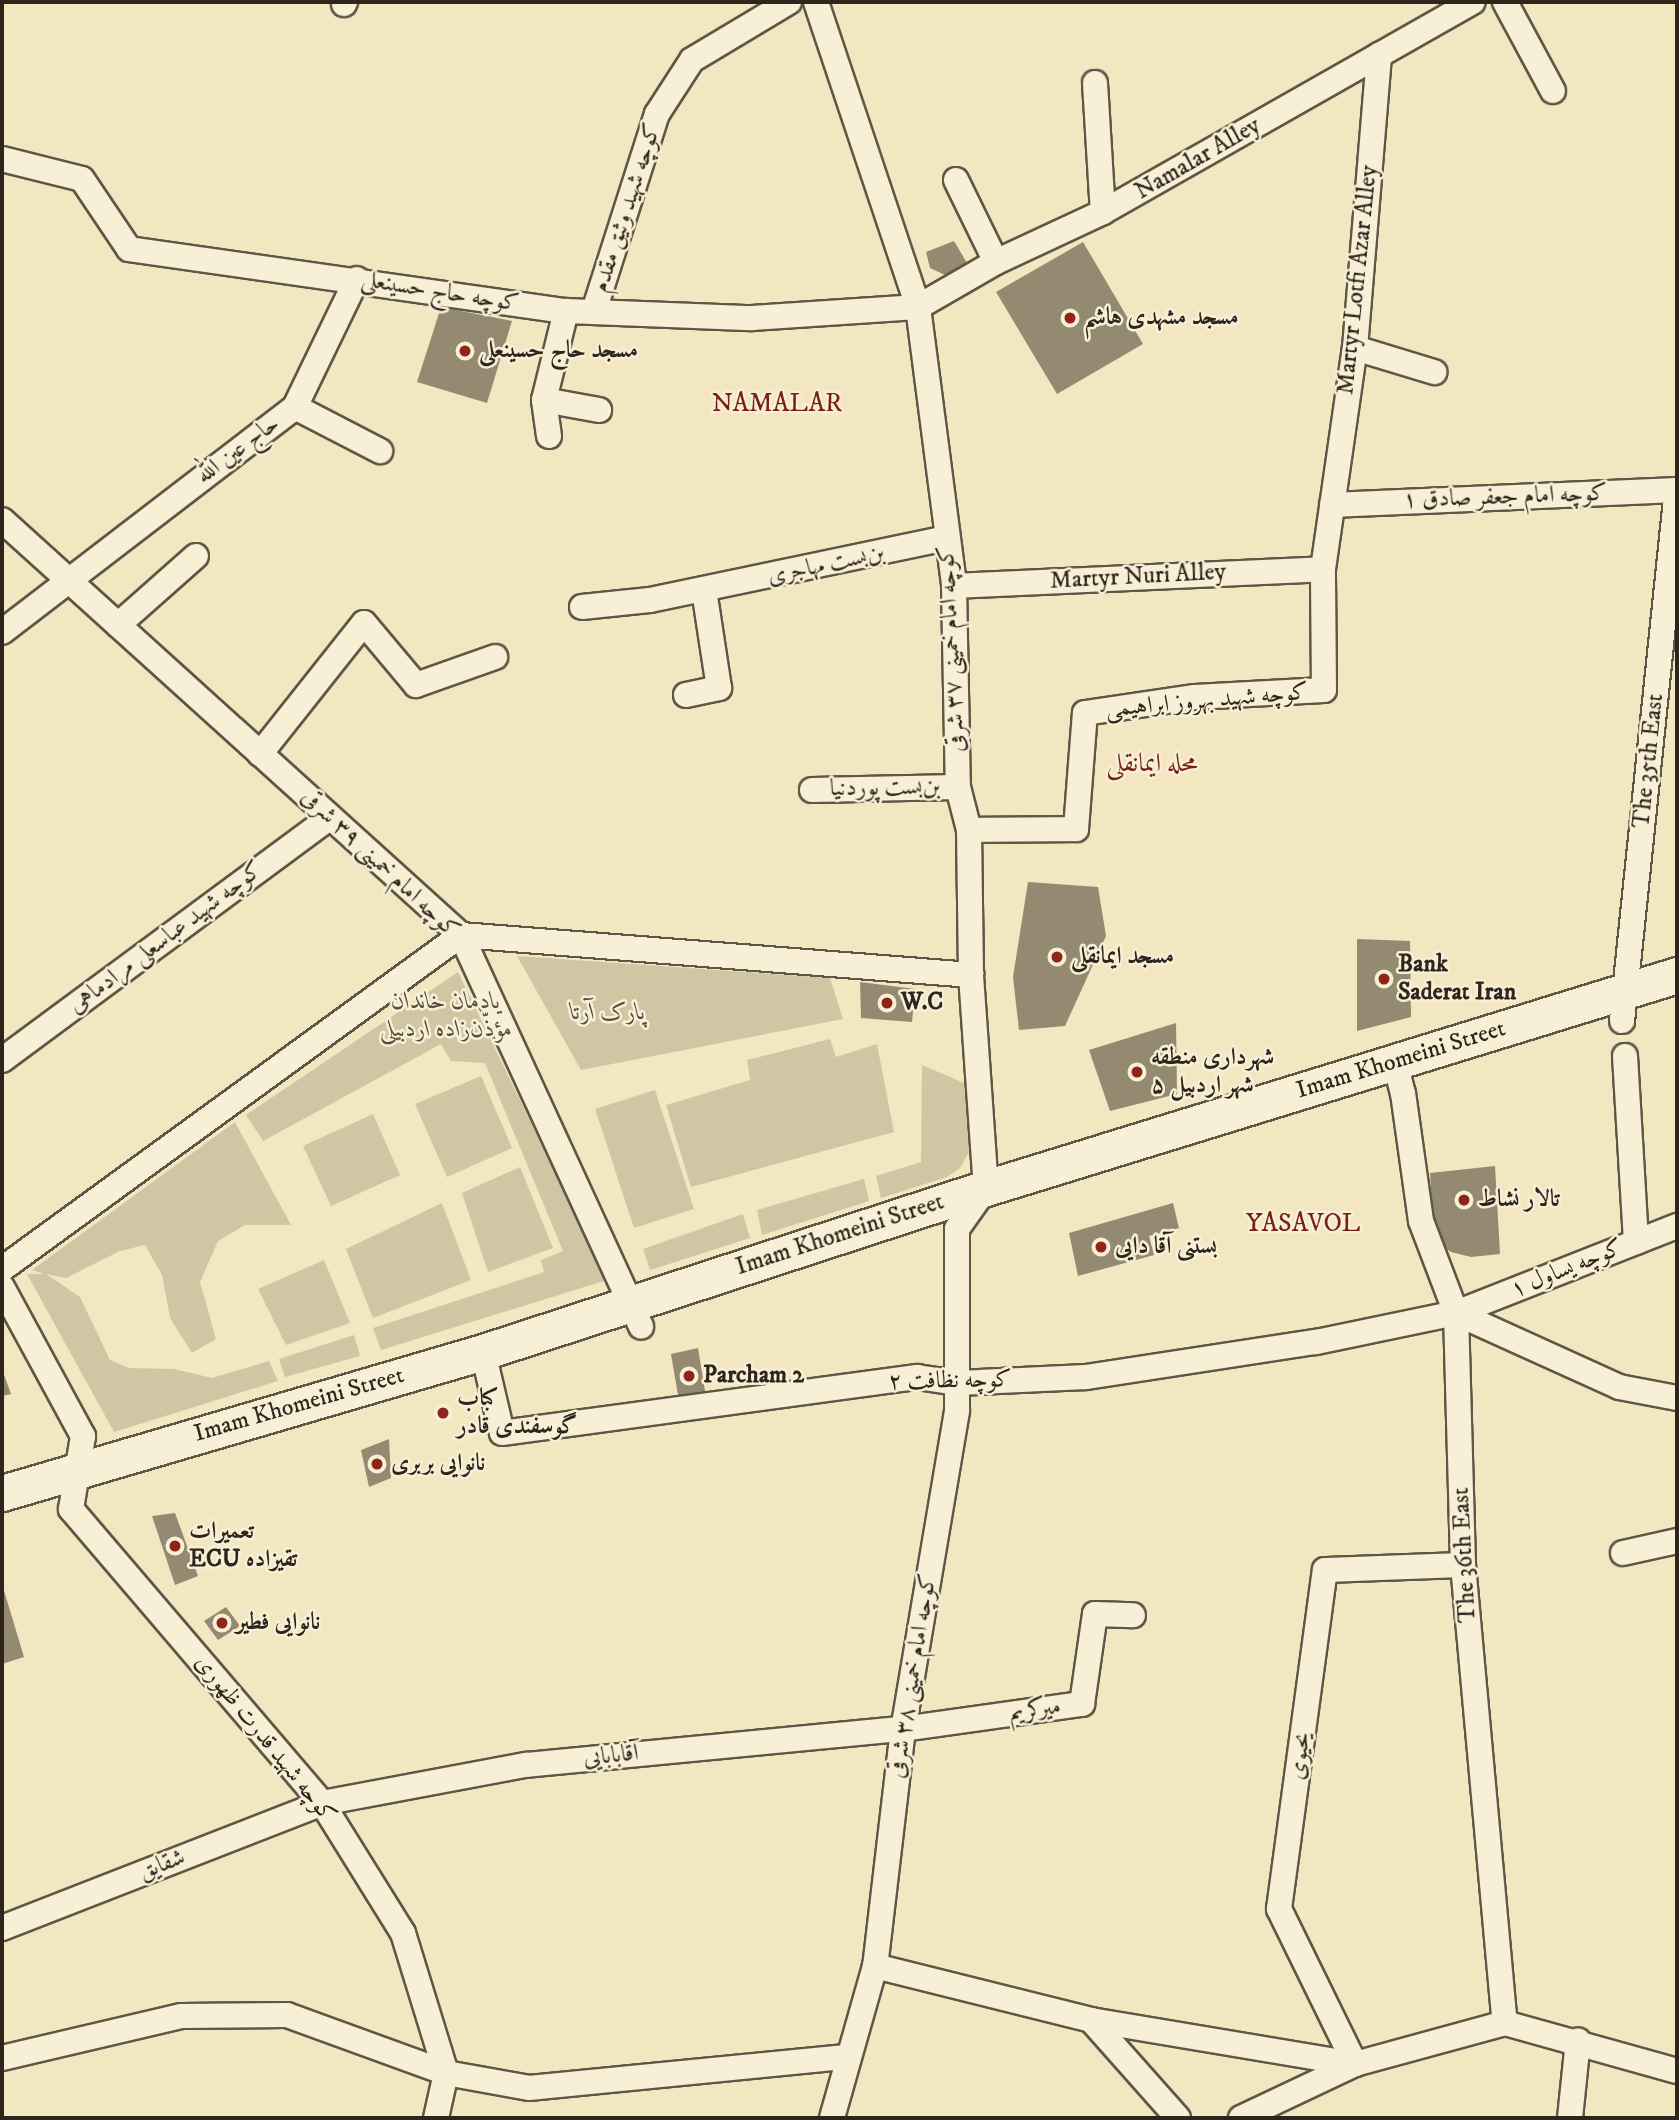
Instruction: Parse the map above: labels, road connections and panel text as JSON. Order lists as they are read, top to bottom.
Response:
{
  "streets": {
    "main road": ["Imam Khomeini Street"],
    "street": [
      "Namalar Alley",
      "کوچه شهید وثیق مقدم",
      "Martyr Lotfi Azar Alley",
      "کوچه حاج حسینعلی",
      "حاج عین الله",
      "کوچه امام جعفر صادق ۱",
      "بن‌بست مهاجری",
      "Martyr Nuri Alley",
      "کوچه امام خمینی ۳۷ شرقی",
      "کوچه شهید بهروز ابراهیمی",
      "The 35th East",
      "بن‌بست پوردنیا",
      "کوچه امام خمینی ۳۹ شرقی",
      "کوچه شهید عباسعلی مرادماهی",
      "کوچه یساول ۱",
      "کوچه نظافت ۲",
      "The 36th East",
      "کوچه امام خمینی ۳۸ شرقی",
      "میرکریم",
      "کوچه شهید قدرت ظهوری",
      "آقابابایی",
      "یحیوی",
      "شقایق"
    ]
  },
  "crossings": [
    ["Namalar Alley", "Martyr Lotfi Azar Alley"],
    ["Namalar Alley", "کوچه حاج حسینعلی"],
    ["Namalar Alley", "کوچه امام خمینی ۳۷ شرقی"],
    ["کوچه شهید وثیق مقدم", "کوچه حاج حسینعلی"],
    ["Martyr Lotfi Azar Alley", "کوچه امام جعفر صادق ۱"],
    ["Martyr Lotfi Azar Alley", "کوچه شهید بهروز ابراهیمی"],
    ["کوچه حاج حسینعلی", "حاج عین الله"],
    ["کوچه حاج حسینعلی", "کوچه امام خمینی ۳۷ شرقی"],
    ["حاج عین الله", "کوچه امام خمینی ۳۹ شرقی"],
    ["کوچه امام جعفر صادق ۱", "کوچه شهید بهروز ابراهیمی"],
    ["کوچه امام جعفر صادق ۱", "The 35th East"],
    ["بن‌بست مهاجری", "کوچه امام خمینی ۳۷ شرقی"],
    ["Martyr Nuri Alley", "کوچه امام خمینی ۳۷ شرقی"],
    ["Martyr Nuri Alley", "کوچه شهید بهروز ابراهیمی"],
    ["کوچه امام خمینی ۳۷ شرقی", "کوچه شهید بهروز ابراهیمی"],
    ["کوچه امام خمینی ۳۷ شرقی", "بن‌بست پوردنیا"],
    ["کوچه امام خمینی ۳۷ شرقی", "Imam Khomeini Street"],
    ["کوچه امام خمینی ۳۷ شرقی", "کوچه امام خمینی ۳۸ شرقی"],
    ["The 35th East", "Imam Khomeini Street"],
    ["کوچه امام خمینی ۳۹ شرقی", "کوچه شهید عباسعلی مرادماهی"],
    ["کوچه امام خمینی ۳۹ شرقی", "Imam Khomeini Street"],
    ["Imam Khomeini Street", "کوچه نظافت ۲"],
    ["Imam Khomeini Street", "The 36th East"],
    ["Imam Khomeini Street", "کوچه امام خمینی ۳۸ شرقی"],
    ["Imam Khomeini Street", "کوچه شهید قدرت ظهوری"],
    ["کوچه یساول ۱", "کوچه نظافت ۲"],
    ["کوچه یساول ۱", "The 36th East"],
    ["کوچه نظافت ۲", "The 36th East"],
    ["کوچه نظافت ۲", "کوچه امام خمینی ۳۸ شرقی"],
    ["The 36th East", "یحیوی"],
    ["کوچه امام خمینی ۳۸ شرقی", "میرکریم"],
    ["کوچه امام خمینی ۳۸ شرقی", "آقابابایی"],
    ["میرکریم", "آقابابایی"],
    ["کوچه شهید قدرت ظهوری", "آقابابایی"],
    ["کوچه شهید قدرت ظهوری", "شقایق"],
    ["آقابابایی", "شقایق"]
  ],
  "districts": ["NAMALAR", "محله ایمانقلی", "YASAVOL"],
  "parks": ["یادمان خاندان مؤذّن‌زاده اردبیلی", "پارک آرتا"],
  "places": [
    "مسجد مشهدی هاشم",
    "مسجد حاج حسینعلی",
    "مسجد ایمانقلی",
    "Bank Saderat Iran",
    "W.C",
    "شهرداری منطقه ۵ شهر اردبیل",
    "تالار نشاط",
    "بستنی آقا دایی",
    "Parcham 2",
    "کباب گوسفندی قادر",
    "نانوایی بربری",
    "تعمیرات ECU تقیزاده",
    "نانوایی فطیر"
  ]
}
